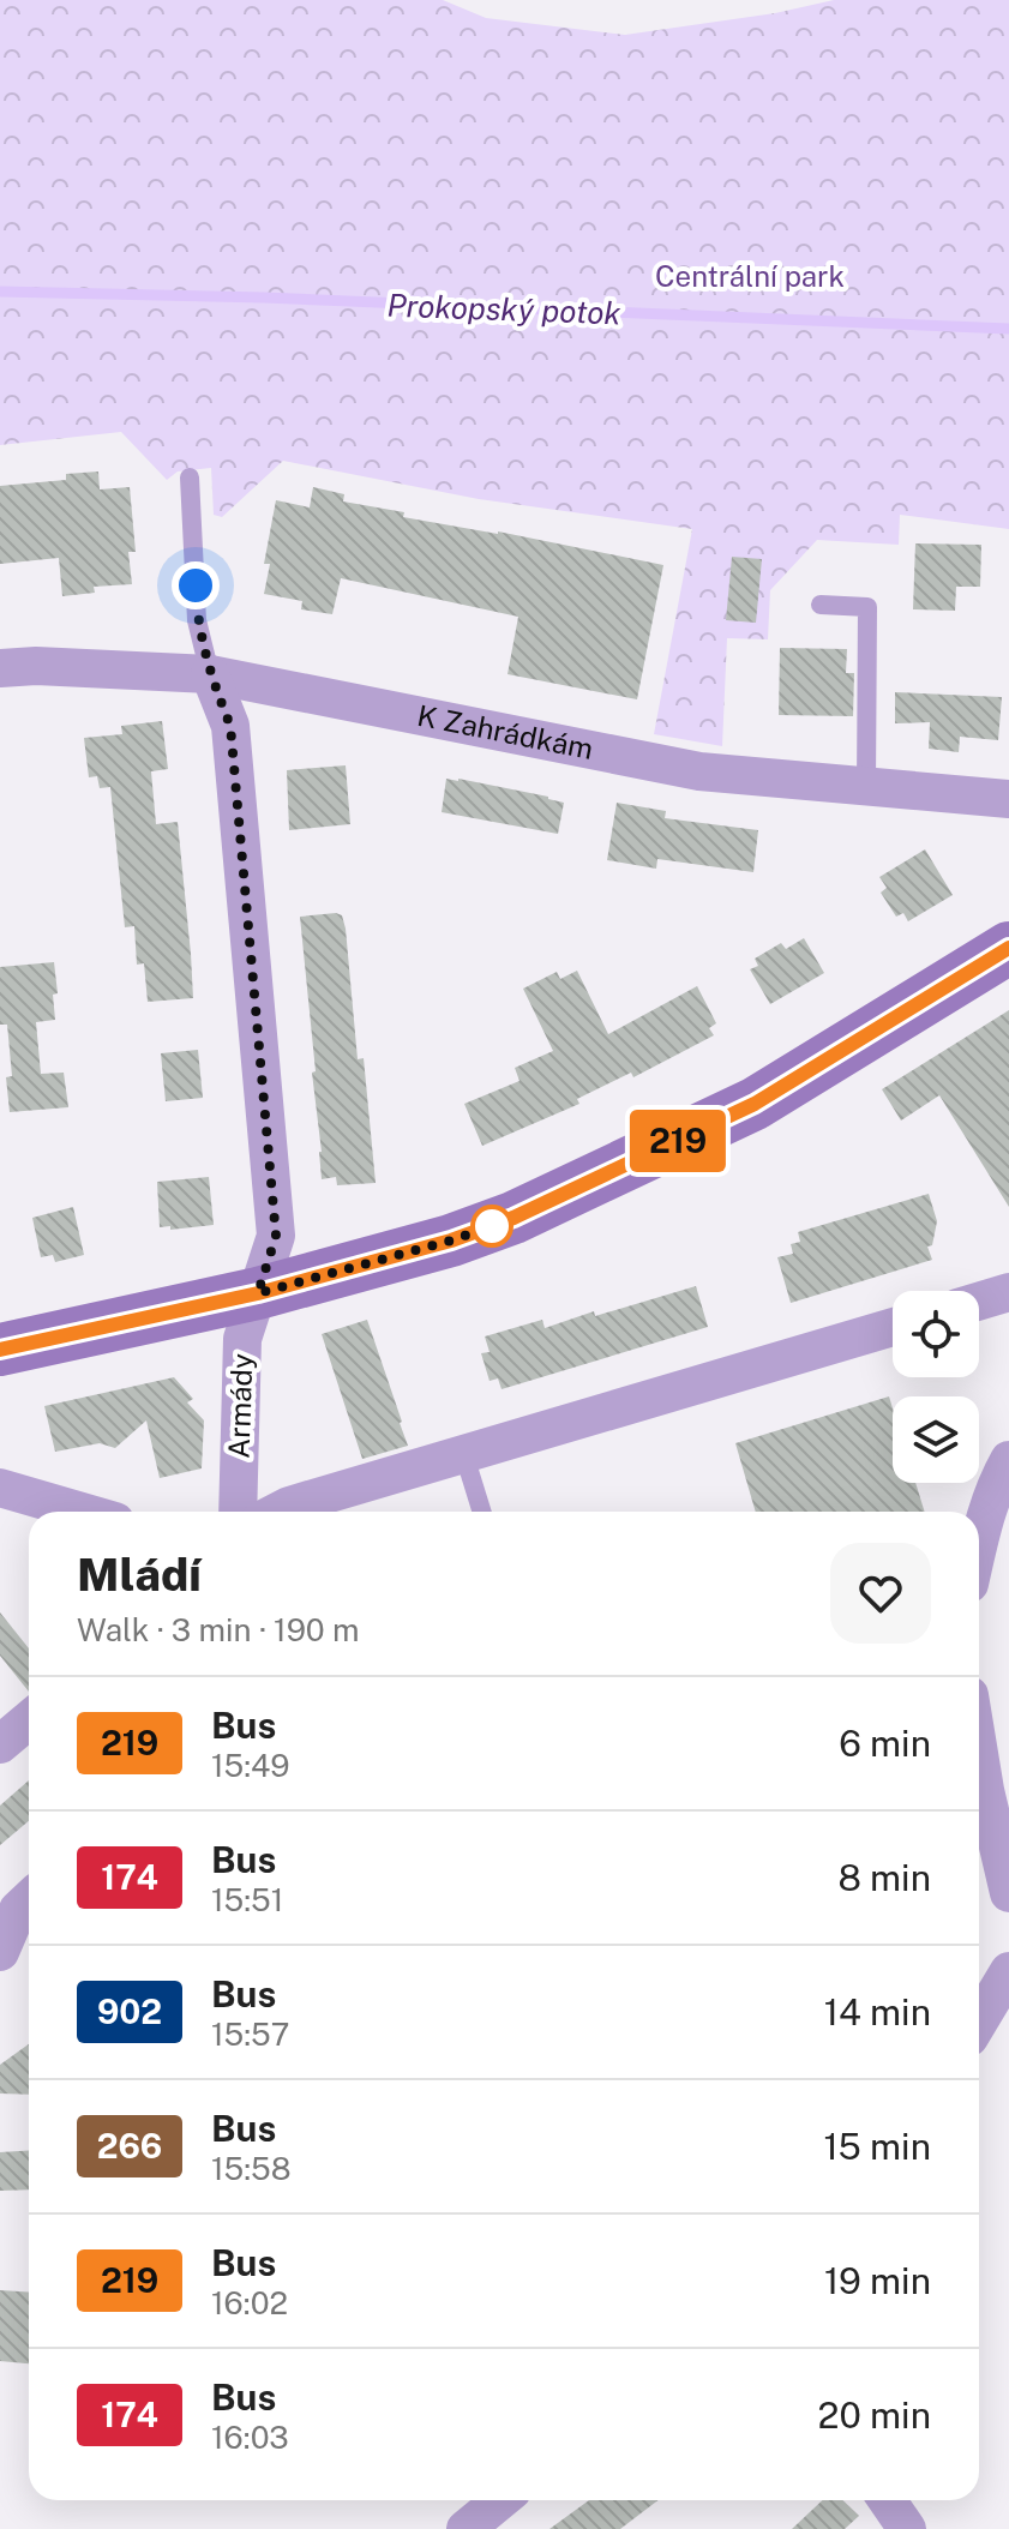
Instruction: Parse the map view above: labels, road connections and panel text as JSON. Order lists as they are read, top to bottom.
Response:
{
  "streets": {
    "street": ["K Zahrádkám", "Armády"]
  },
  "crossings": [
    ["K Zahrádkám", "Armády"]
  ],
  "water": ["Prokopský potok"],
  "parks": ["Centrální park"],
  "lines": ["bus line 219"],
  "page": {
    "on_map": "219",
    "heading": ["Mládí", "Walk · 3 min · 190 m"],
    "list": [
      {
        "mark": "219",
        "name": "Bus",
        "note": "15:49",
        "value": "6 min"
      },
      {
        "mark": "174",
        "name": "Bus",
        "note": "15:51",
        "value": "8 min"
      },
      {
        "mark": "902",
        "name": "Bus",
        "note": "15:57",
        "value": "14 min"
      },
      {
        "mark": "266",
        "name": "Bus",
        "note": "15:58",
        "value": "15 min"
      },
      {
        "mark": "219",
        "name": "Bus",
        "note": "16:02",
        "value": "19 min"
      },
      {
        "mark": "174",
        "name": "Bus",
        "note": "16:03",
        "value": "20 min"
      }
    ]
  }
}
